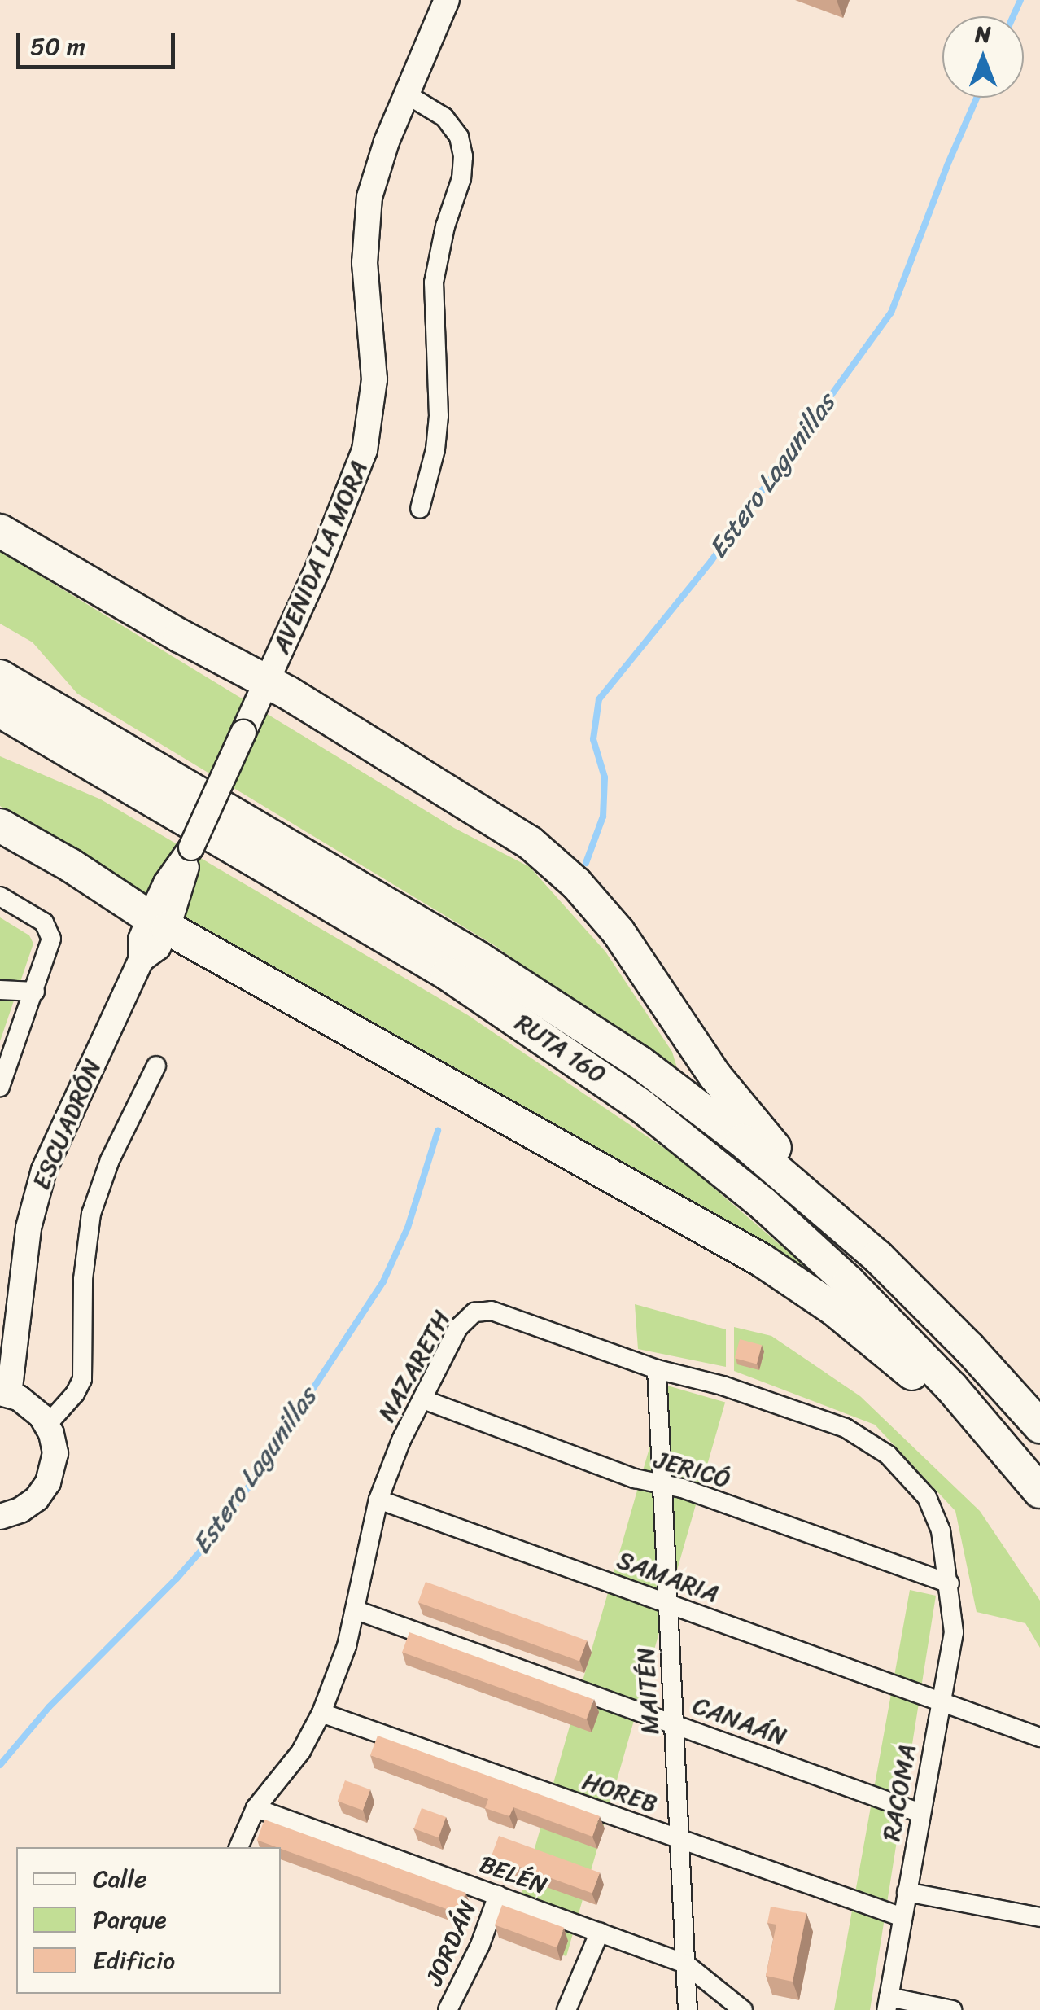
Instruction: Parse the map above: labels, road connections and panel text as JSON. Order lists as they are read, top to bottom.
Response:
{
  "streets": {
    "highway": ["RUTA 160"],
    "street": [
      "AVENIDA LA MORA",
      "ESCUADRÓN",
      "NAZARETH",
      "JERICÓ",
      "SAMARIA",
      "MAITÉN",
      "CANAÁN",
      "HOREB",
      "RACOMA",
      "BELÉN",
      "JORDÁN"
    ]
  },
  "crossings": [
    ["AVENIDA LA MORA", "ESCUADRÓN"],
    ["NAZARETH", "JERICÓ"],
    ["NAZARETH", "SAMARIA"],
    ["NAZARETH", "MAITÉN"],
    ["NAZARETH", "CANAÁN"],
    ["NAZARETH", "HOREB"],
    ["NAZARETH", "RACOMA"],
    ["NAZARETH", "BELÉN"],
    ["JERICÓ", "MAITÉN"],
    ["JERICÓ", "RACOMA"],
    ["SAMARIA", "MAITÉN"],
    ["SAMARIA", "RACOMA"],
    ["MAITÉN", "CANAÁN"],
    ["MAITÉN", "HOREB"],
    ["MAITÉN", "BELÉN"],
    ["CANAÁN", "RACOMA"],
    ["HOREB", "RACOMA"],
    ["BELÉN", "JORDÁN"]
  ],
  "water": ["Estero Lagunillas"],
  "legend": ["Calle", "Parque", "Edificio"],
  "scale_bar": "50 m",
  "north": "top"
}
